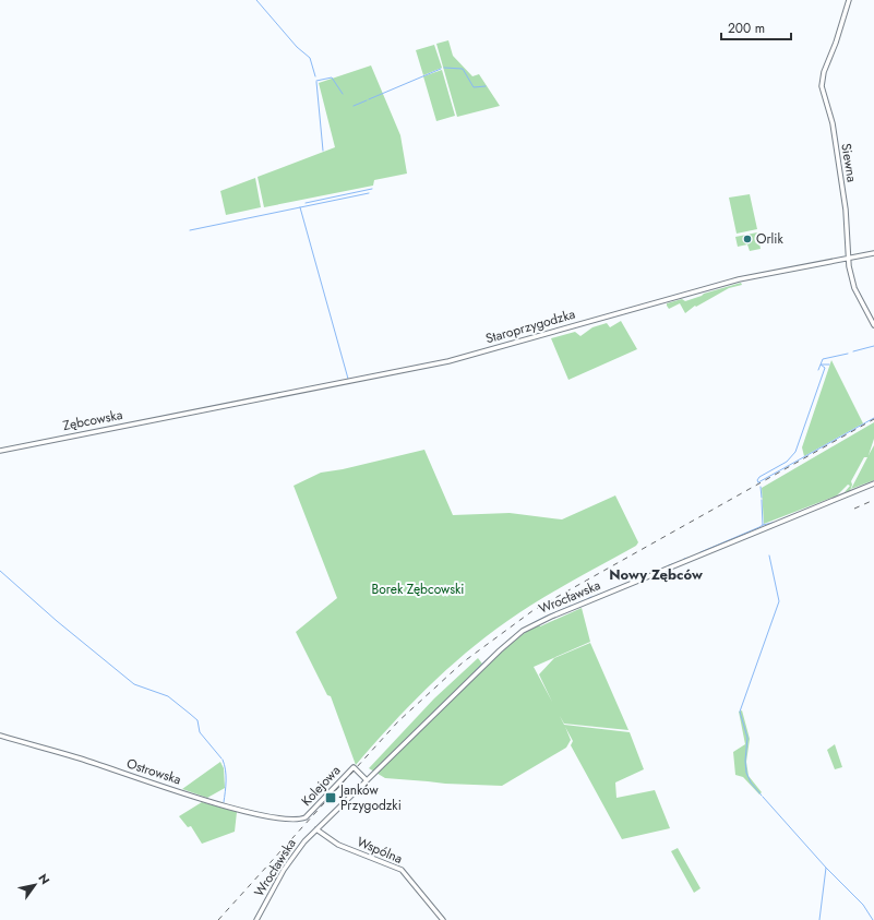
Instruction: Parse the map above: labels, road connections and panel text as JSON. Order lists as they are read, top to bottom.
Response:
{
  "streets": {
    "street": [
      "Siewna",
      "Staroprzygodzka",
      "Zębcowska",
      "Wrocławska",
      "Ostrowska",
      "Kolejowa",
      "Wspólna"
    ]
  },
  "crossings": [
    ["Siewna", "Staroprzygodzka"],
    ["Staroprzygodzka", "Zębcowska"],
    ["Wrocławska", "Kolejowa"],
    ["Wrocławska", "Wspólna"],
    ["Ostrowska", "Kolejowa"]
  ],
  "districts": ["Nowy Zębców"],
  "parks": ["Borek Zębcowski"],
  "places": {
    "other": ["Orlik"],
    "transit": ["Janków Przygodzki"]
  },
  "scale_bar": "200 m",
  "north": "top right"
}
